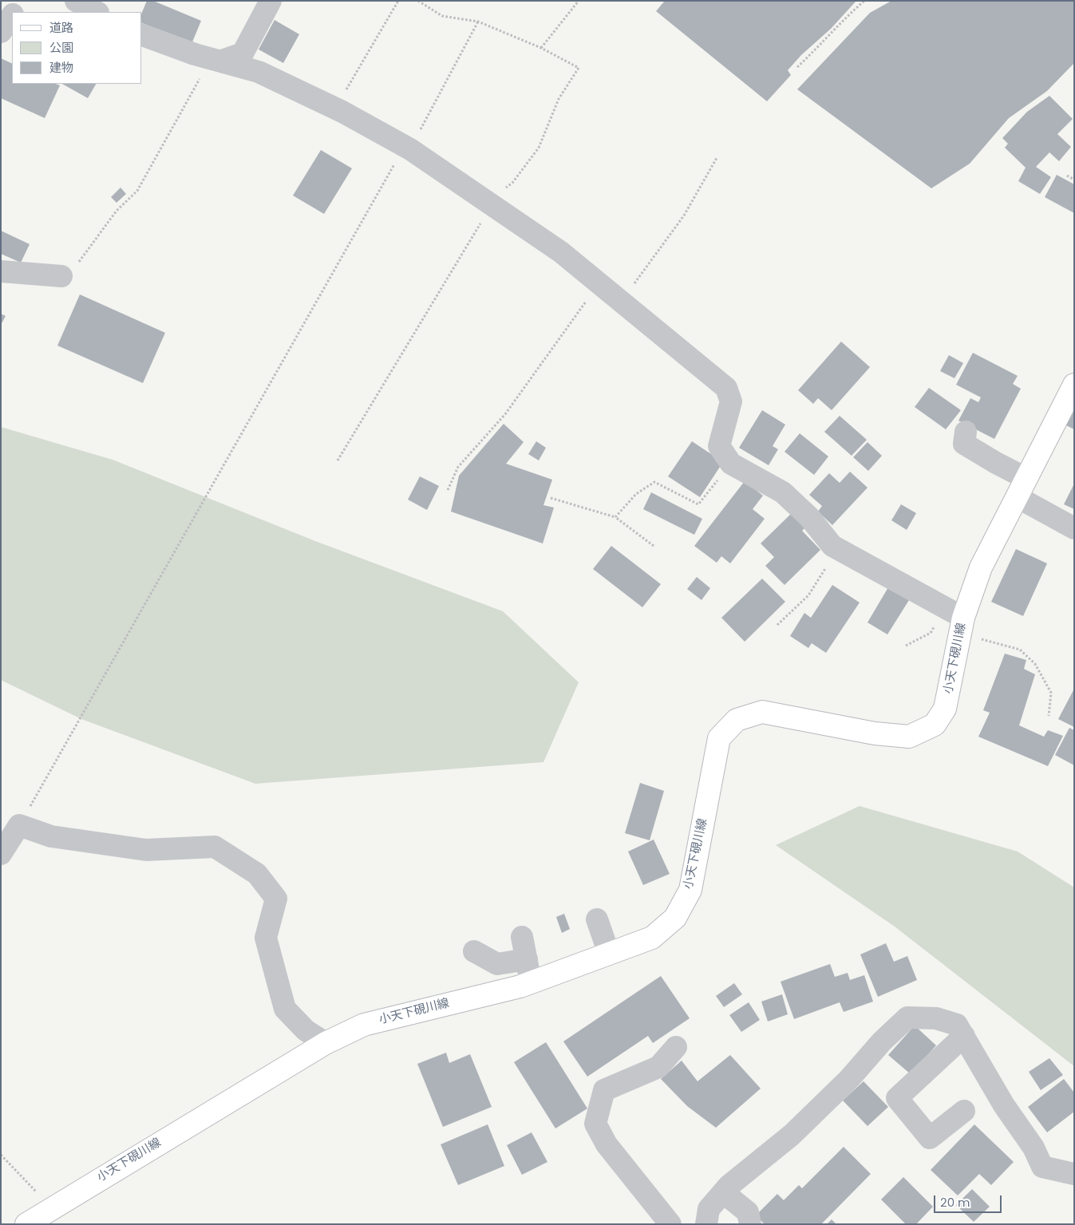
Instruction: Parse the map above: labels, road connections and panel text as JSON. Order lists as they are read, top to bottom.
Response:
{
  "streets": {
    "main road": ["小天下硯川線"]
  },
  "legend": ["道路", "公園", "建物"],
  "scale_bar": "20 m"
}
